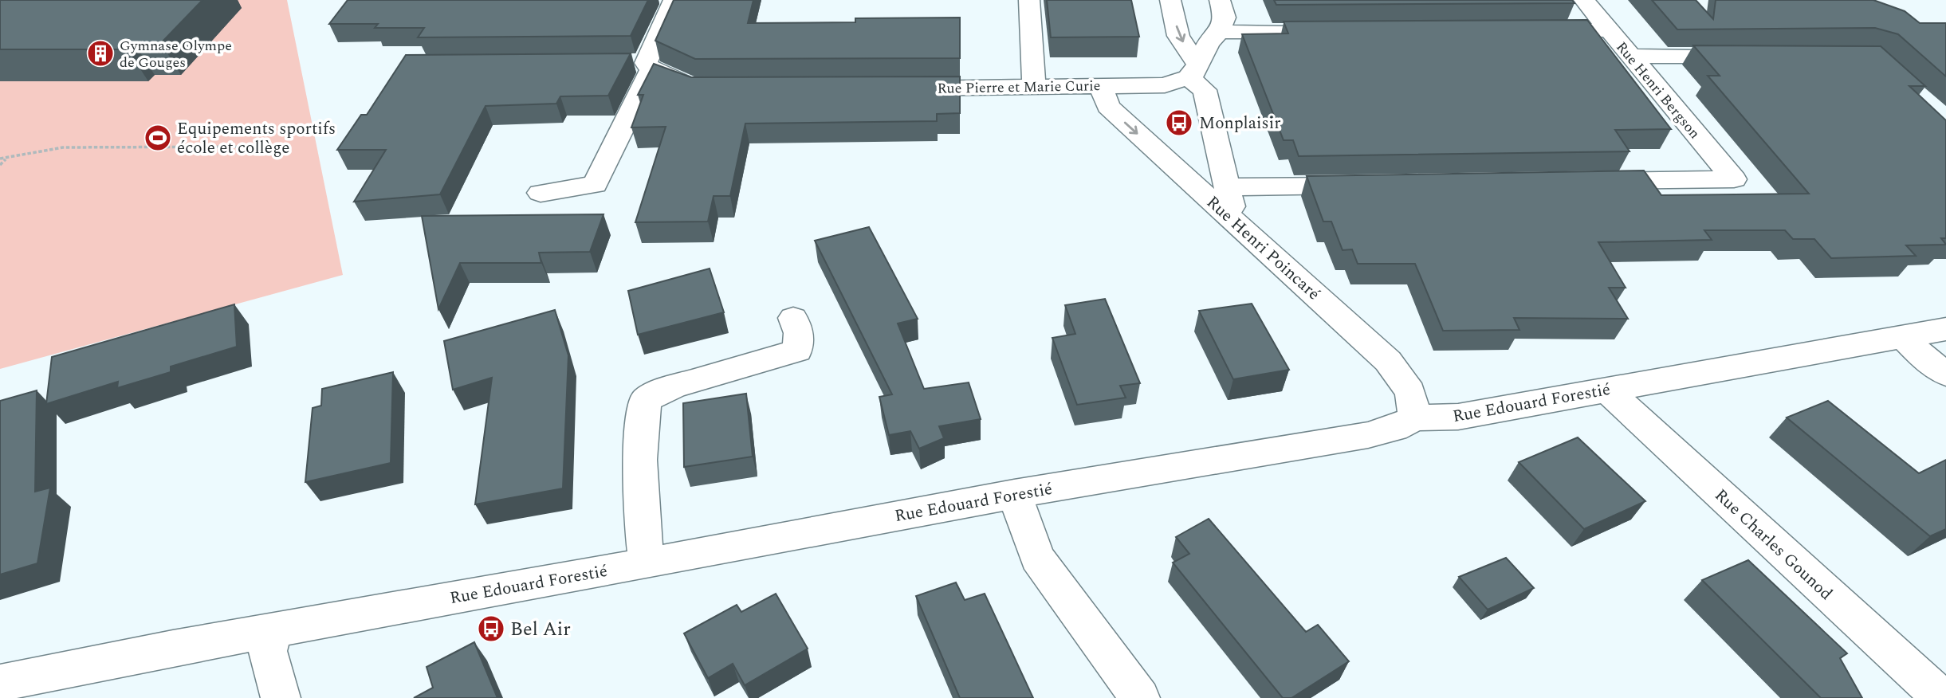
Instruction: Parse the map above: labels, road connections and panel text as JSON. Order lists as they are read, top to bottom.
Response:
{
  "streets": {
    "street": [
      "Rue Pierre et Marie Curie",
      "Rue Henri Bergson",
      "Rue Henri Poincaré",
      "Rue Edouard Forestié",
      "Rue Charles Gounod"
    ]
  },
  "crossings": [
    ["Rue Pierre et Marie Curie", "Rue Henri Poincaré"],
    ["Rue Henri Poincaré", "Rue Edouard Forestié"],
    ["Rue Edouard Forestié", "Rue Charles Gounod"]
  ],
  "one_way": ["Rue Henri Poincaré"],
  "places": {
    "building": ["Gymnase Olympe de Gouges"],
    "bus stop": ["Monplaisir", "Bel Air"],
    "sports": ["Equipements sportifs école et collège"]
  }
}
